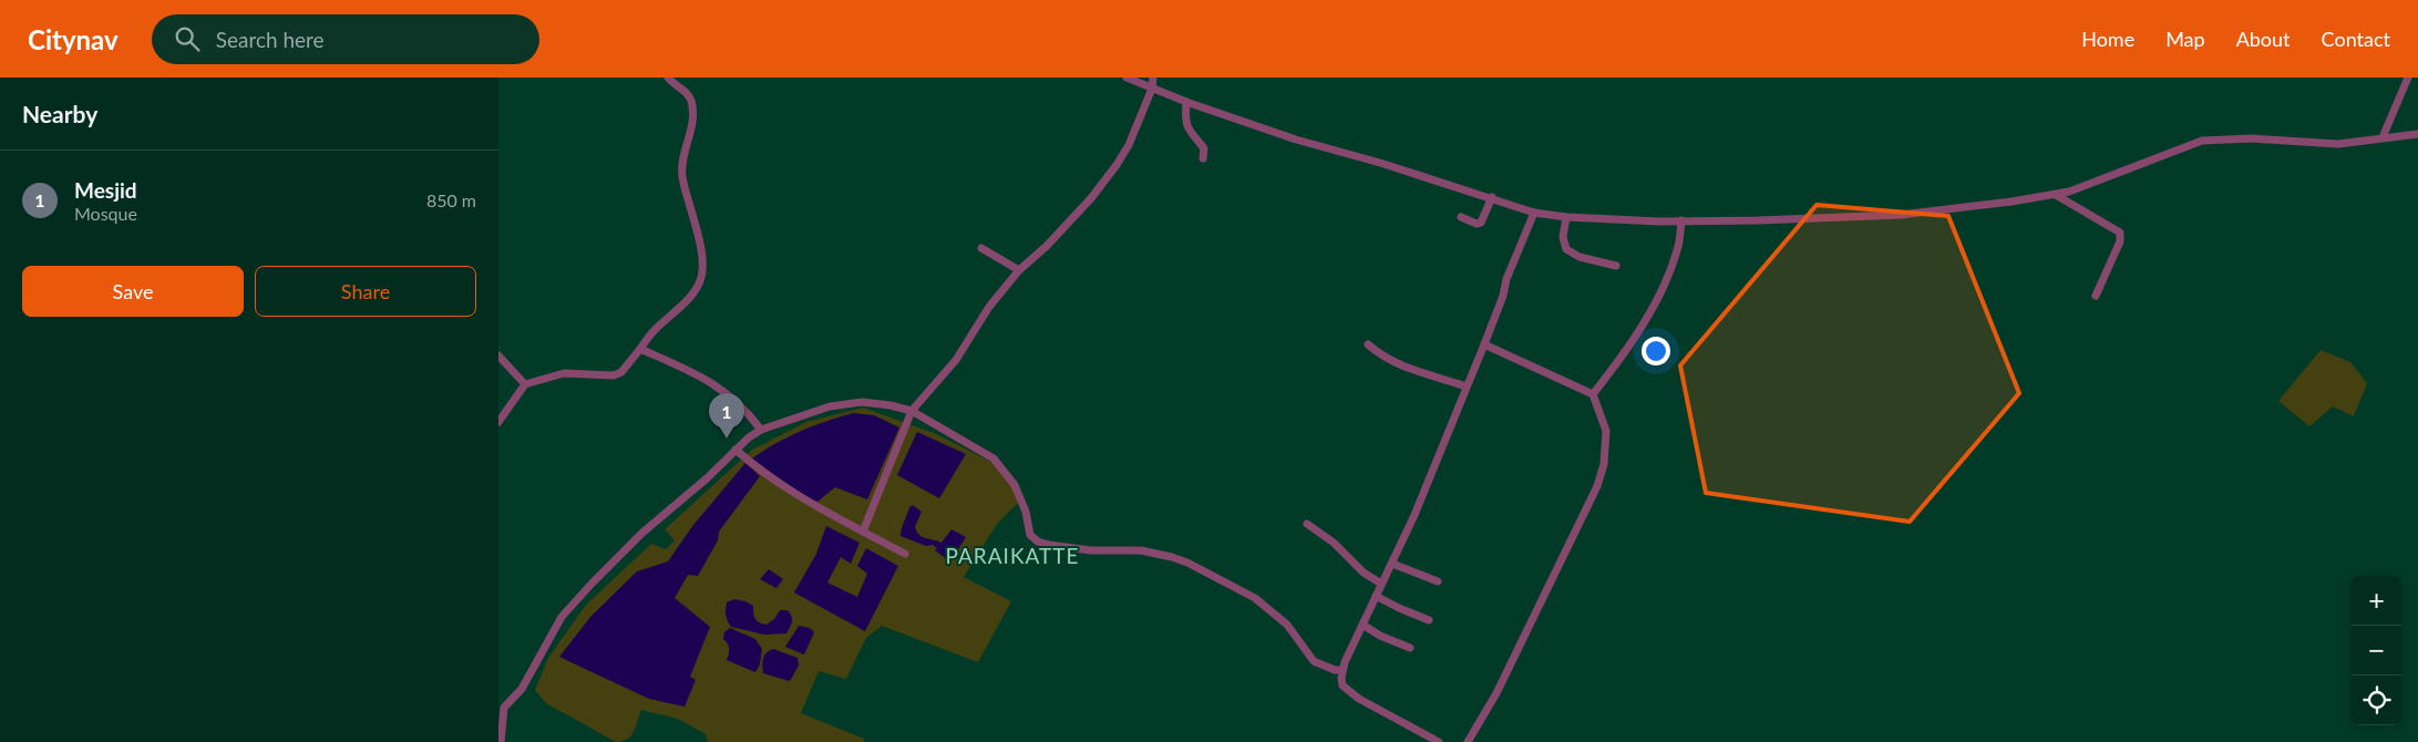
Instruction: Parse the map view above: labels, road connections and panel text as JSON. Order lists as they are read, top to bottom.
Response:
{
  "districts": ["PARAIKATTE"],
  "page": {
    "header": "Citynav",
    "search": "Search here",
    "nav": [
      "Home",
      "Map",
      "About",
      "Contact"
    ],
    "heading": "Nearby",
    "list": [
      {
        "mark": "1",
        "name": "Mesjid",
        "note": "Mosque",
        "value": "850 m"
      }
    ],
    "buttons": ["Save", "Share"],
    "pins": "1",
    "map_buttons": ["+", "−"]
  }
}
